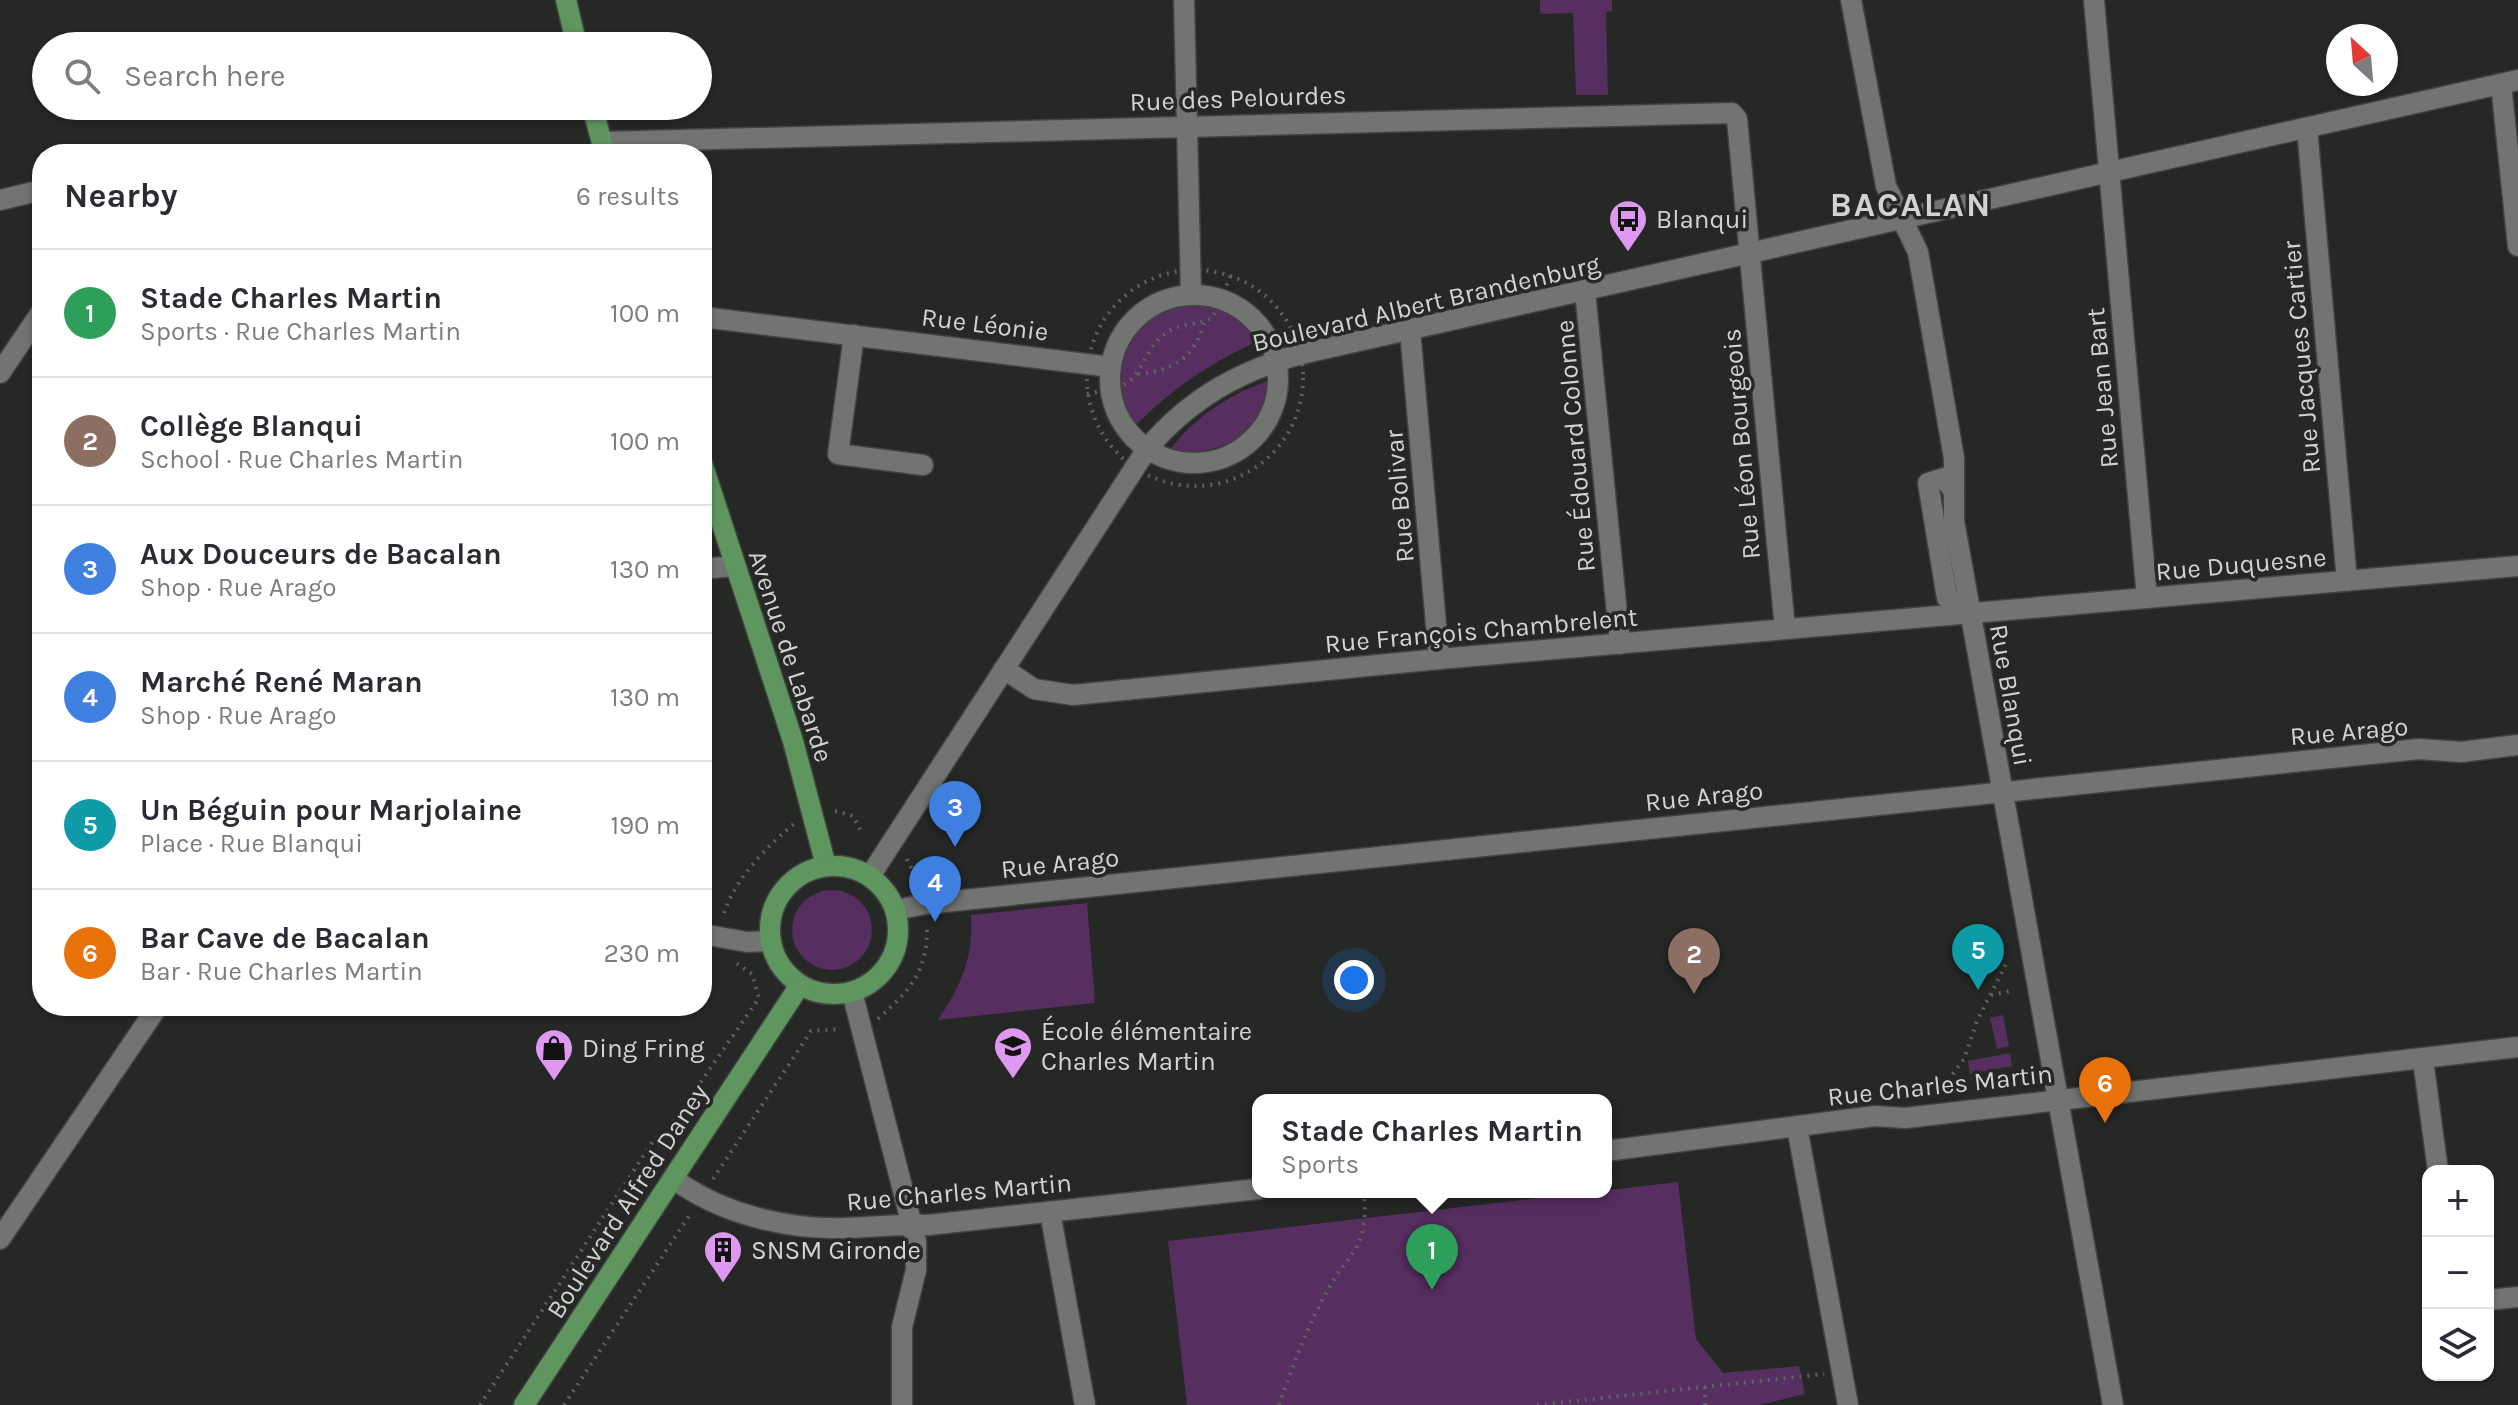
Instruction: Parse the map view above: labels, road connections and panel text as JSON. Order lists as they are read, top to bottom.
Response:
{
  "streets": {
    "main road": ["Avenue de Labarde", "Boulevard Alfred Daney"],
    "street": [
      "Rue des Pelourdes",
      "Boulevard Albert Brandenburg",
      "Rue Léonie",
      "Rue Jacques Cartier",
      "Rue Jean Bart",
      "Rue Léon Bourgeois",
      "Rue Édouard Colonne",
      "Rue Bolivar",
      "Rue Duquesne",
      "Rue François Chambrelent",
      "Rue Blanqui",
      "Rue Arago",
      "Rue Charles Martin"
    ]
  },
  "crossings": [
    ["Rue des Pelourdes", "Boulevard Albert Brandenburg"],
    ["Rue des Pelourdes", "Rue Léon Bourgeois"],
    ["Boulevard Albert Brandenburg", "Rue Jacques Cartier"],
    ["Boulevard Albert Brandenburg", "Rue Jean Bart"],
    ["Boulevard Albert Brandenburg", "Rue Léon Bourgeois"],
    ["Boulevard Albert Brandenburg", "Rue Édouard Colonne"],
    ["Boulevard Albert Brandenburg", "Rue Bolivar"],
    ["Boulevard Albert Brandenburg", "Rue François Chambrelent"],
    ["Boulevard Albert Brandenburg", "Avenue de Labarde"],
    ["Boulevard Albert Brandenburg", "Rue Blanqui"],
    ["Boulevard Albert Brandenburg", "Rue Arago"],
    ["Boulevard Albert Brandenburg", "Boulevard Alfred Daney"],
    ["Rue Jacques Cartier", "Rue Duquesne"],
    ["Rue Jean Bart", "Rue Duquesne"],
    ["Rue Léon Bourgeois", "Rue François Chambrelent"],
    ["Rue Édouard Colonne", "Rue François Chambrelent"],
    ["Rue Bolivar", "Rue François Chambrelent"],
    ["Rue Duquesne", "Rue François Chambrelent"],
    ["Rue Duquesne", "Rue Blanqui"],
    ["Rue François Chambrelent", "Rue Blanqui"],
    ["Avenue de Labarde", "Rue Arago"],
    ["Avenue de Labarde", "Boulevard Alfred Daney"],
    ["Rue Blanqui", "Rue Arago"],
    ["Rue Blanqui", "Rue Charles Martin"],
    ["Rue Arago", "Boulevard Alfred Daney"],
    ["Rue Charles Martin", "Boulevard Alfred Daney"]
  ],
  "districts": ["BACALAN"],
  "places": {
    "bus stop": ["Blanqui"],
    "school or university": ["École élémentaire Charles Martin"],
    "shop": ["Ding Fring"],
    "building": ["SNSM Gironde"]
  },
  "north": "top left",
  "page": {
    "search": "Search here",
    "heading": ["Nearby", "6 results"],
    "list": [
      {
        "mark": "1",
        "name": "Stade Charles Martin",
        "note": "Sports · Rue Charles Martin",
        "value": "100 m"
      },
      {
        "mark": "2",
        "name": "Collège Blanqui",
        "note": "School · Rue Charles Martin",
        "value": "100 m"
      },
      {
        "mark": "3",
        "name": "Aux Douceurs de Bacalan",
        "note": "Shop · Rue Arago",
        "value": "130 m"
      },
      {
        "mark": "4",
        "name": "Marché René Maran",
        "note": "Shop · Rue Arago",
        "value": "130 m"
      },
      {
        "mark": "5",
        "name": "Un Béguin pour Marjolaine",
        "note": "Place · Rue Blanqui",
        "value": "190 m"
      },
      {
        "mark": "6",
        "name": "Bar Cave de Bacalan",
        "note": "Bar · Rue Charles Martin",
        "value": "230 m"
      }
    ],
    "pins": [
      "3",
      "4",
      "5",
      "2",
      "6",
      "1"
    ],
    "popup": ["Stade Charles Martin", "Sports"],
    "map_buttons": ["+", "−"]
  }
}
